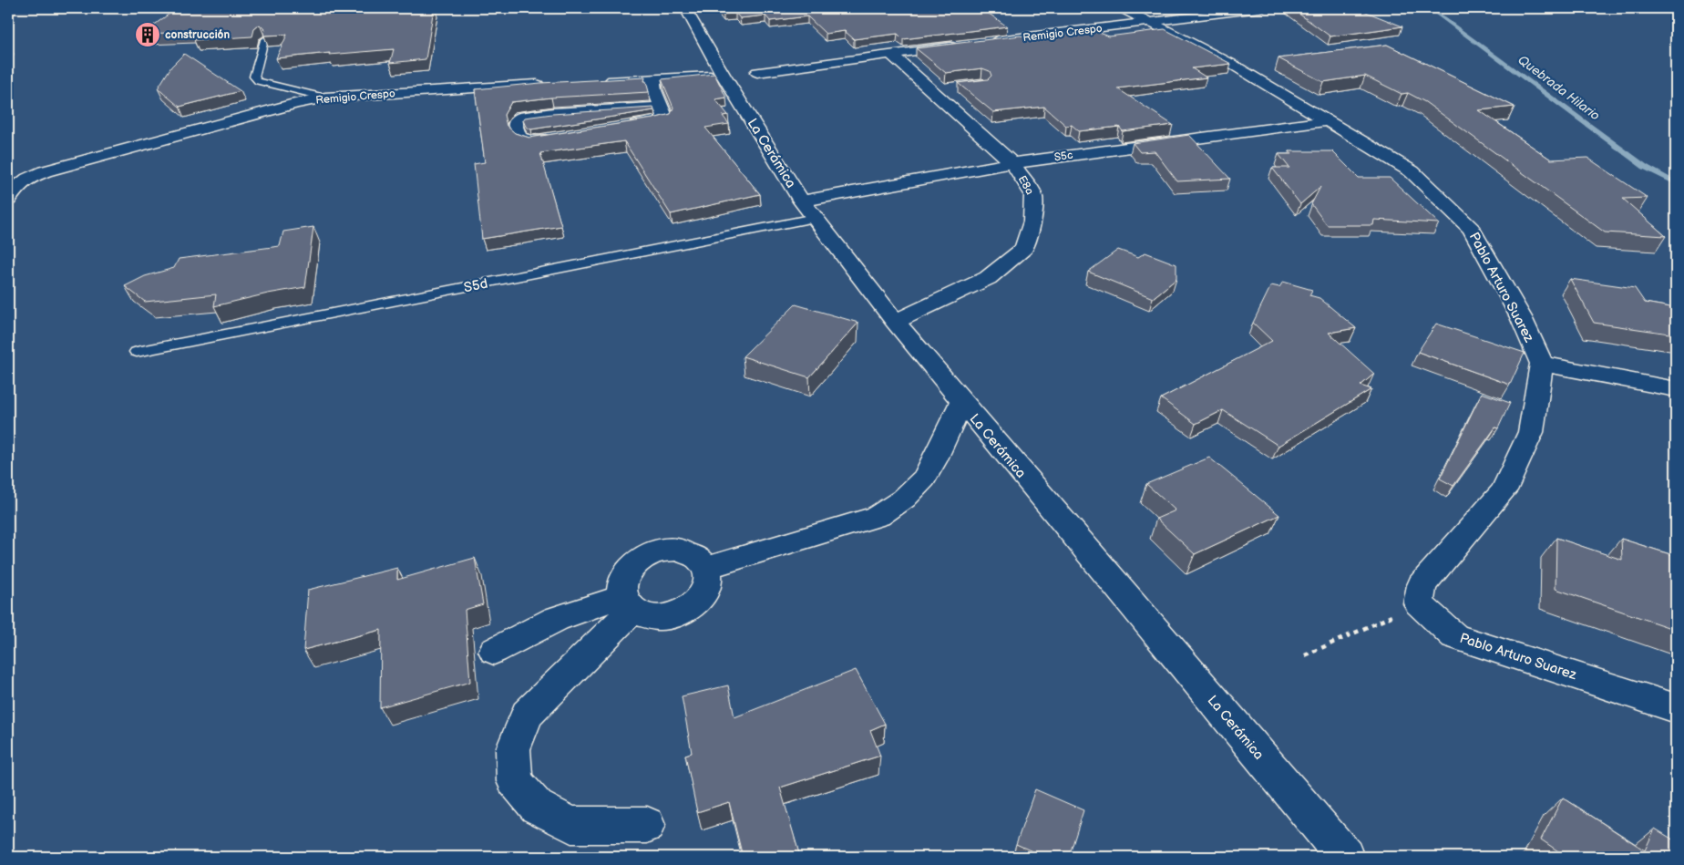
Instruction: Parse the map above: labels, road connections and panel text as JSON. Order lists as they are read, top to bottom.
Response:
{
  "streets": {
    "street": [
      "Remigio Crespo",
      "La Cerámica",
      "S5c",
      "E8a",
      "Pablo Arturo Suarez"
    ],
    "lane": ["S5d"]
  },
  "crossings": [
    ["Remigio Crespo", "Pablo Arturo Suarez"],
    ["La Cerámica", "S5c"],
    ["La Cerámica", "E8a"],
    ["La Cerámica", "S5d"],
    ["S5c", "E8a"],
    ["S5c", "S5d"],
    ["S5c", "Pablo Arturo Suarez"]
  ],
  "water": ["Quebrada Hilario"],
  "places": {
    "building": ["construcción"]
  }
}
